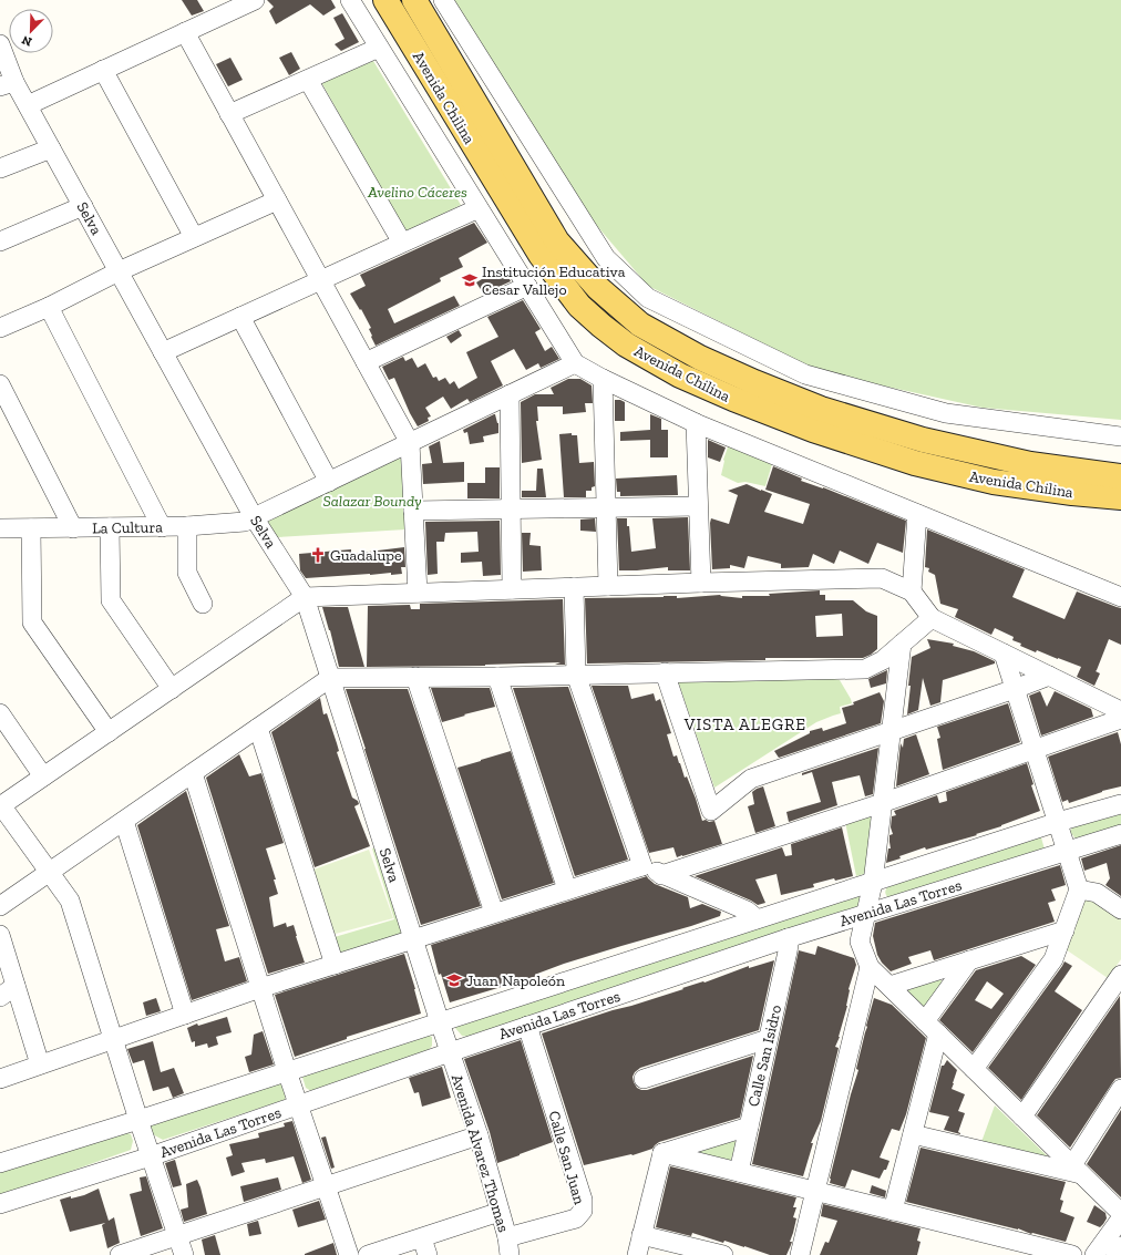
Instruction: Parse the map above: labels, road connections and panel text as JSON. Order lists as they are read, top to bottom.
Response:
{
  "streets": {
    "main road": ["Avenida Chilina"],
    "street": [
      "Selva",
      "La Cultura",
      "Avenida Las Torres",
      "Calle San Isidro",
      "Avenida Alvarez Thomas",
      "Calle San Juan"
    ]
  },
  "crossings": [
    ["Selva", "La Cultura"],
    ["Selva", "Avenida Las Torres"],
    ["Selva", "Avenida Alvarez Thomas"],
    ["Avenida Las Torres", "Calle San Isidro"],
    ["Avenida Las Torres", "Avenida Alvarez Thomas"],
    ["Avenida Las Torres", "Calle San Juan"],
    ["Avenida Alvarez Thomas", "Calle San Juan"]
  ],
  "districts": ["VISTA ALEGRE"],
  "parks": ["Avelino Cáceres", "Salazar Boundy"],
  "places": {
    "school or university": ["Institución Educativa Cesar Vallejo", "Juan Napoleón"],
    "church": ["Guadalupe"]
  },
  "north": "bottom left"
}
